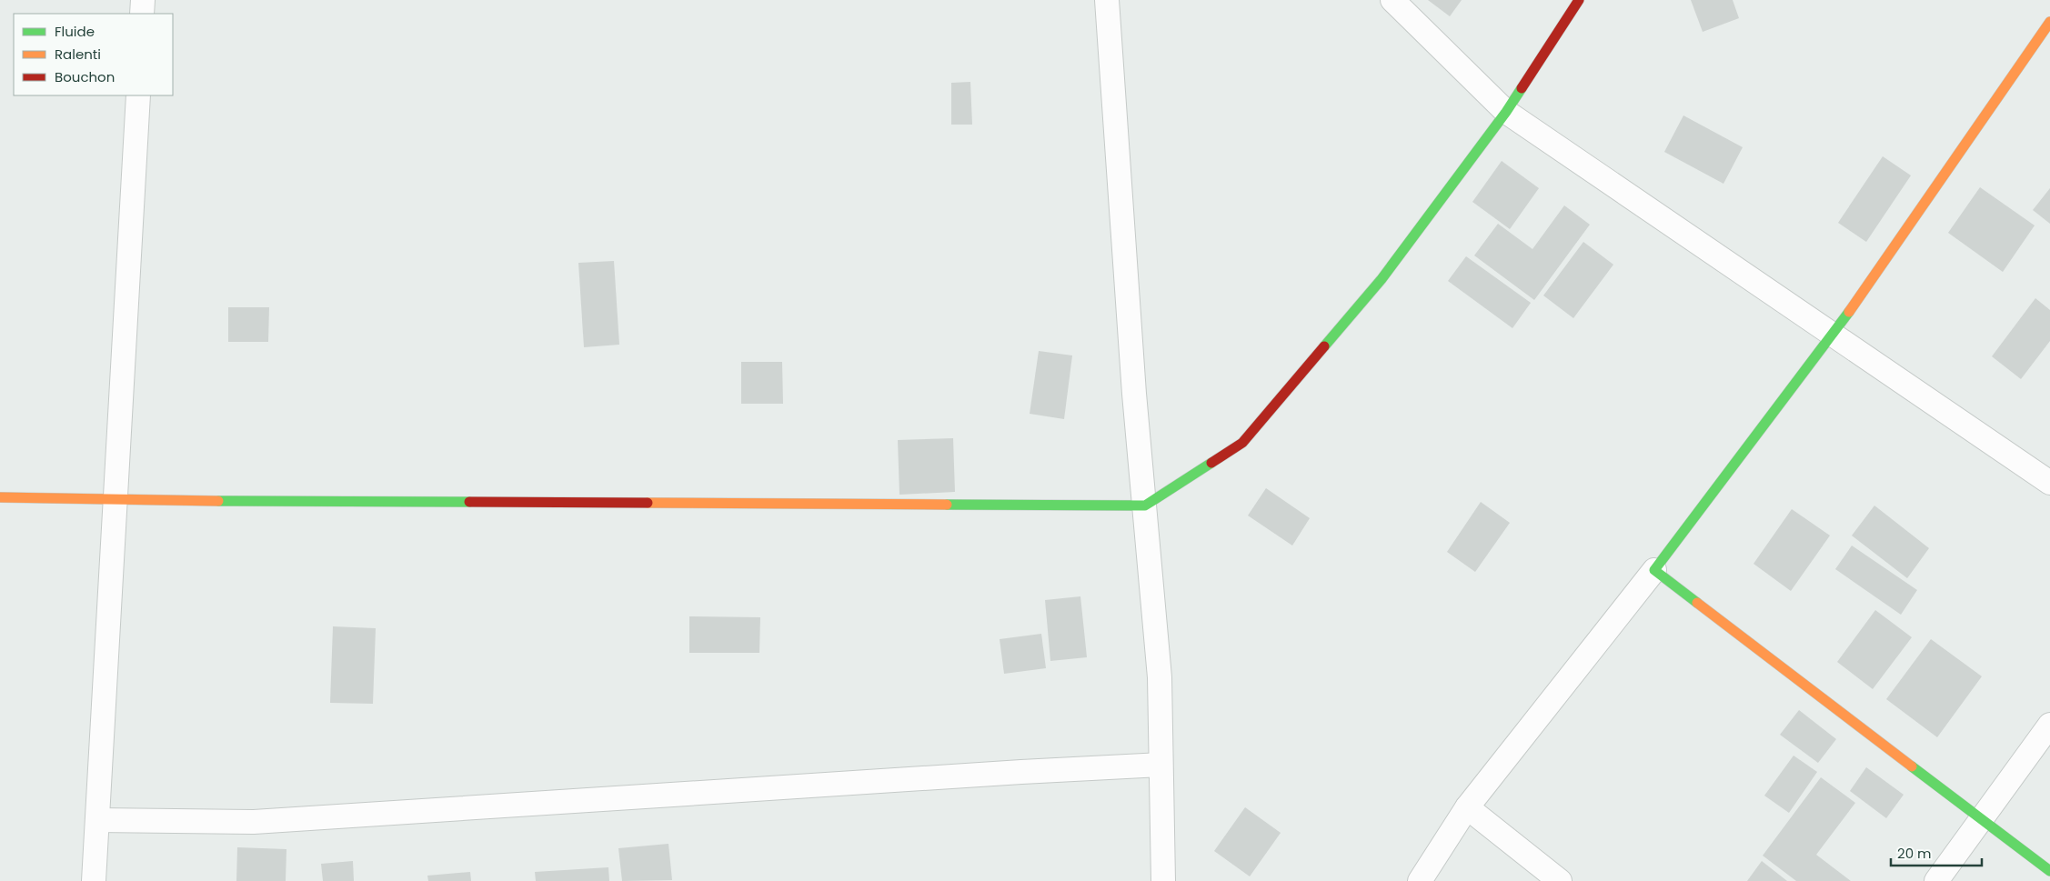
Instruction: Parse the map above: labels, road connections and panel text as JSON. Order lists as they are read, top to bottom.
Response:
{
  "legend": ["Fluide", "Ralenti", "Bouchon"],
  "scale_bar": "20 m"
}
